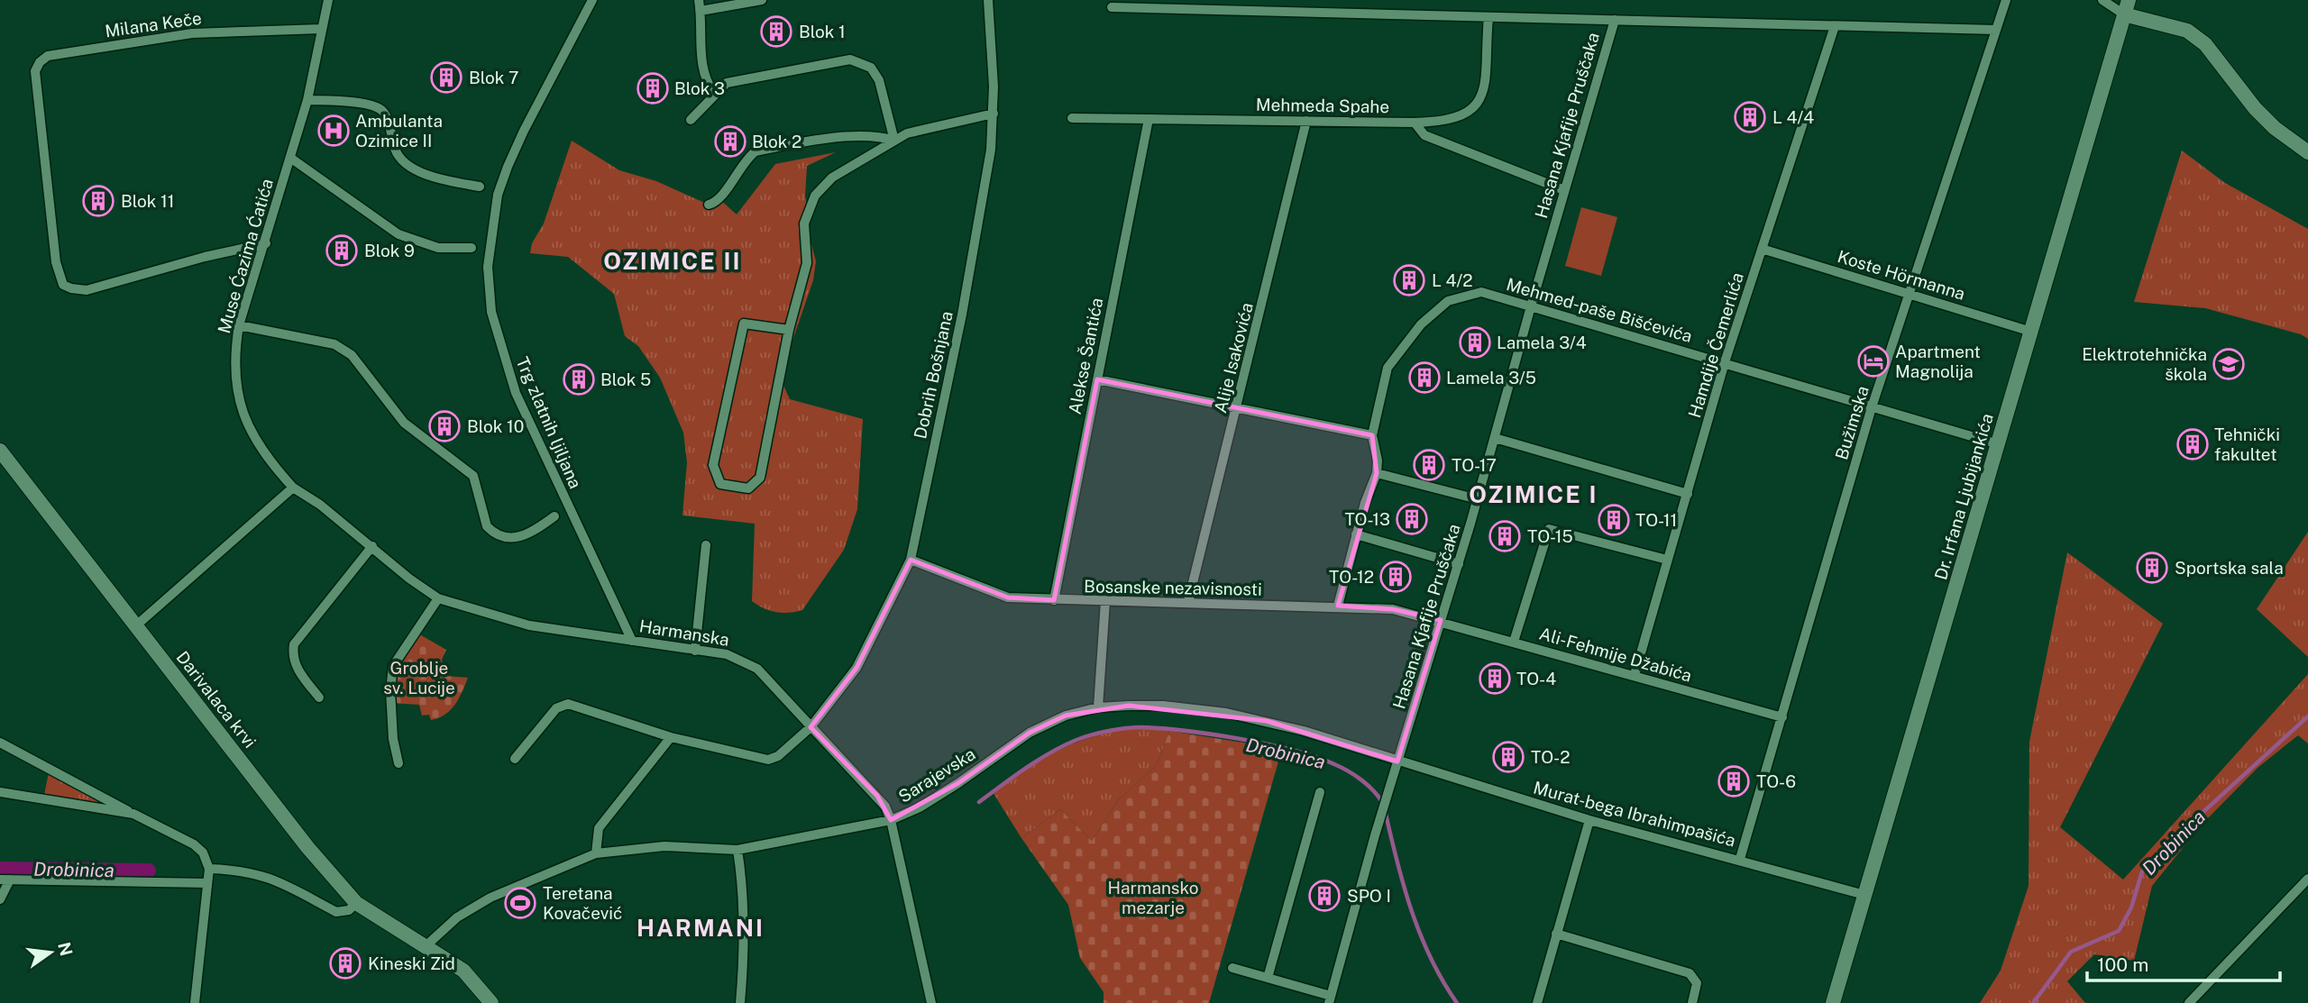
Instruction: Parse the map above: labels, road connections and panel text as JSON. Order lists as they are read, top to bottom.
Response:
{
  "streets": {
    "main road": ["Dr. Irfana Ljubijankića", "Darivalaca krvi"],
    "street": [
      "Milana Keče",
      "Mehmeda Spahe",
      "Hasana Kjafije Pruščaka",
      "Muse Ćazima Ćatića",
      "Koste Hörmanna",
      "Mehmed-paše Bišćevića",
      "Hamdije Čemerlića",
      "Alekse Šantića",
      "Alije Isakovića",
      "Dobrih Bošnjana",
      "Trg zlatnih ljiljana",
      "Bužimska",
      "Bosanske nezavisnosti",
      "Harmanska",
      "Ali-Fehmije Džabića",
      "Sarajevska",
      "Murat-bega Ibrahimpašića"
    ]
  },
  "crossings": [
    ["Milana Keče", "Muse Ćazima Ćatića"],
    ["Mehmeda Spahe", "Alekse Šantića"],
    ["Mehmeda Spahe", "Alije Isakovića"],
    ["Hasana Kjafije Pruščaka", "Mehmed-paše Bišćevića"],
    ["Hasana Kjafije Pruščaka", "Bosanske nezavisnosti"],
    ["Hasana Kjafije Pruščaka", "Ali-Fehmije Džabića"],
    ["Hasana Kjafije Pruščaka", "Sarajevska"],
    ["Hasana Kjafije Pruščaka", "Murat-bega Ibrahimpašića"],
    ["Muse Ćazima Ćatića", "Harmanska"],
    ["Koste Hörmanna", "Hamdije Čemerlića"],
    ["Koste Hörmanna", "Bužimska"],
    ["Koste Hörmanna", "Dr. Irfana Ljubijankića"],
    ["Mehmed-paše Bišćevića", "Hamdije Čemerlića"],
    ["Mehmed-paše Bišćevića", "Bužimska"],
    ["Mehmed-paše Bišćevića", "Dr. Irfana Ljubijankića"],
    ["Hamdije Čemerlića", "Ali-Fehmije Džabića"],
    ["Alekse Šantića", "Bosanske nezavisnosti"],
    ["Alije Isakovića", "Bosanske nezavisnosti"],
    ["Dobrih Bošnjana", "Bosanske nezavisnosti"],
    ["Dobrih Bošnjana", "Harmanska"],
    ["Trg zlatnih ljiljana", "Harmanska"],
    ["Bužimska", "Ali-Fehmije Džabića"],
    ["Bužimska", "Murat-bega Ibrahimpašića"],
    ["Dr. Irfana Ljubijankića", "Murat-bega Ibrahimpašića"],
    ["Bosanske nezavisnosti", "Ali-Fehmije Džabića"],
    ["Harmanska", "Sarajevska"],
    ["Darivalaca krvi", "Sarajevska"],
    ["Sarajevska", "Murat-bega Ibrahimpašića"]
  ],
  "districts": ["OZIMICE II", "OZIMICE I", "HARMANI"],
  "water": ["Drobinica"],
  "parks": ["Groblje sv. Lucije", "Harmansko mezarje"],
  "places": {
    "building": [
      "Blok 1",
      "Blok 7",
      "Blok 3",
      "L 4/4",
      "Blok 2",
      "Blok 11",
      "Blok 9",
      "L 4/2",
      "Lamela 3/4",
      "Lamela 3/5",
      "Blok 5",
      "Blok 10",
      "Tehnički fakultet",
      "TO-17",
      "TO-13",
      "TO-11",
      "TO-15",
      "Sportska sala",
      "TO-12",
      "TO-4",
      "TO-2",
      "TO-6",
      "SPO I",
      "Kineski Zid"
    ],
    "hospital": ["Ambulanta Ozimice II"],
    "hotel": ["Apartment Magnolija"],
    "school or university": ["Elektrotehnička škola"],
    "sports": ["Teretana Kovačević"]
  },
  "scale_bar": "100 m",
  "north": "right"
}
